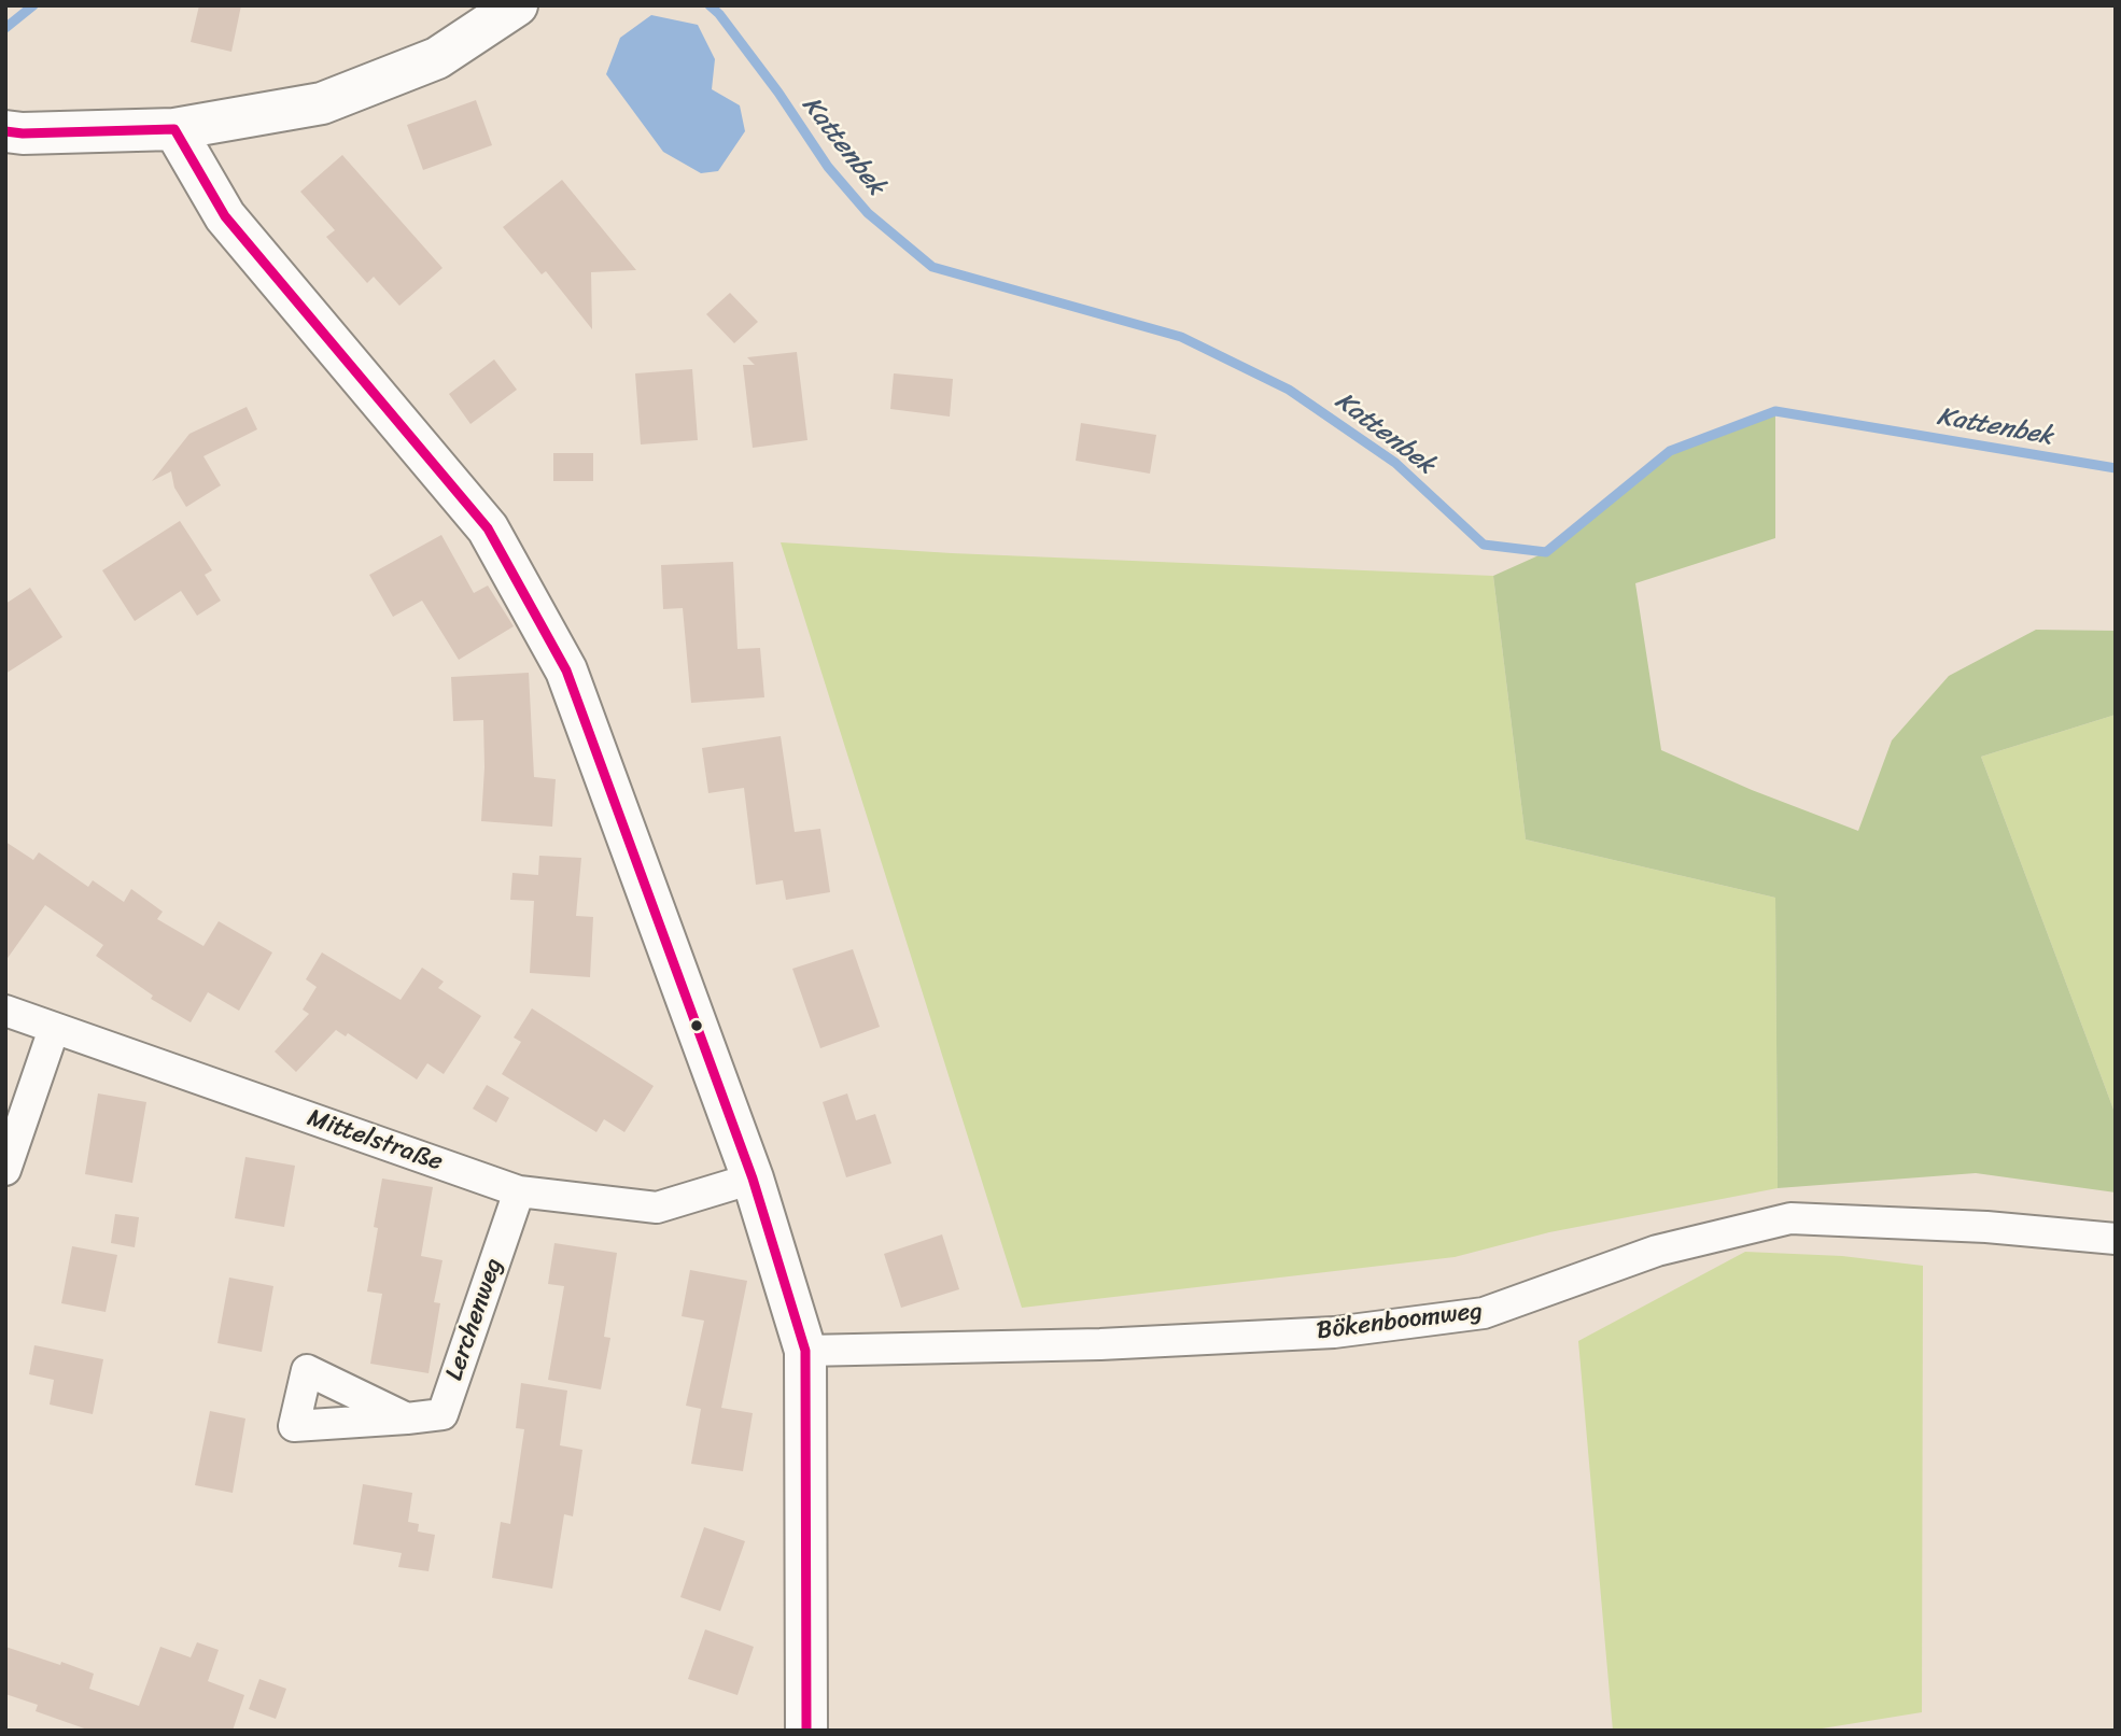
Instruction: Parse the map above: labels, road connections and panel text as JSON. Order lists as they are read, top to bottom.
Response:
{
  "streets": {
    "street": ["Mittelstraße", "Lerchenweg", "Bökenboomweg"]
  },
  "crossings": [
    ["Mittelstraße", "Lerchenweg"]
  ],
  "water": ["Kattenbek"]
}
